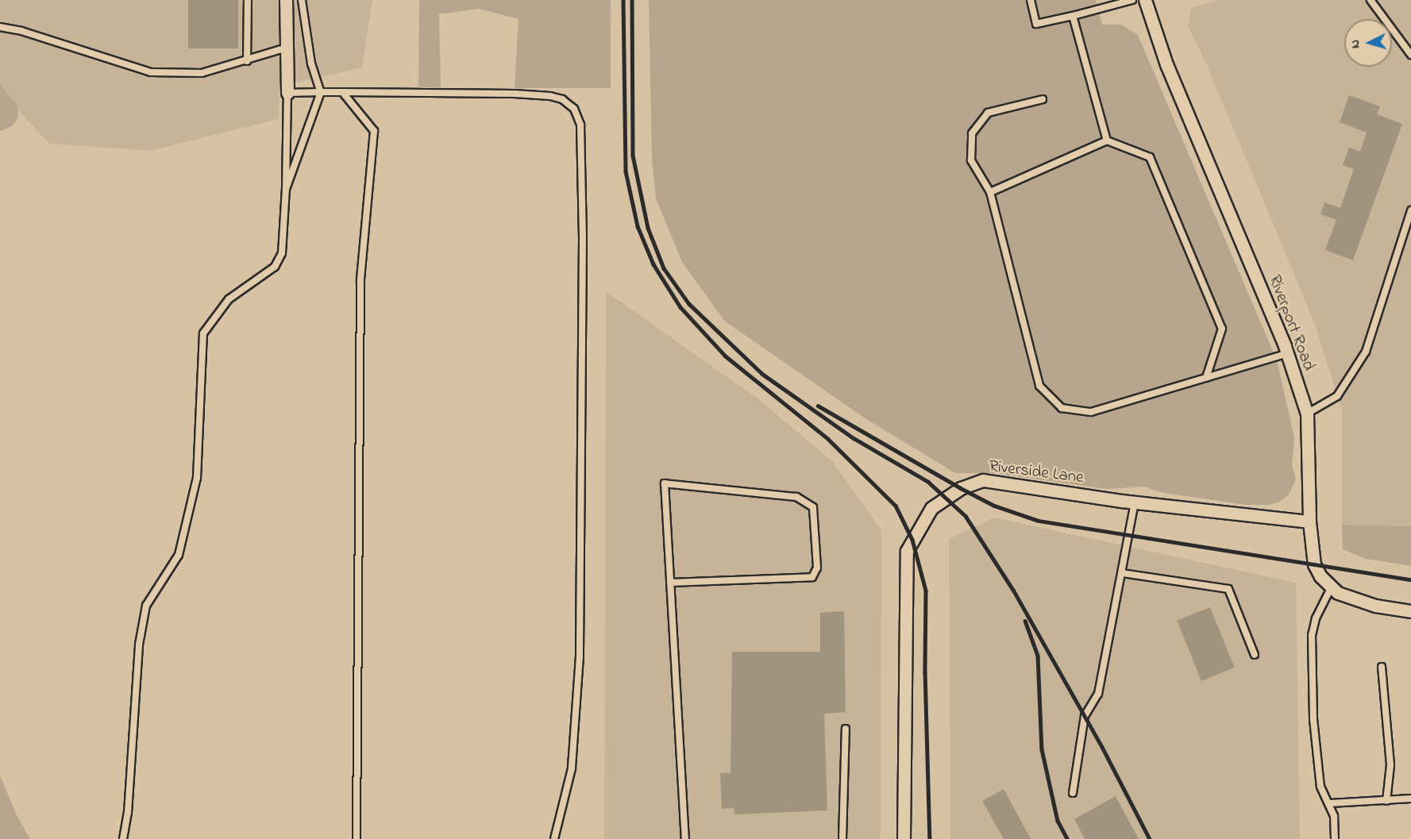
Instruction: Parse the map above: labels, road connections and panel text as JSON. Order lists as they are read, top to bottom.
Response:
{
  "streets": {
    "street": ["Riverport Road", "Riverside Lane"]
  },
  "crossings": [
    ["Riverport Road", "Riverside Lane"]
  ],
  "north": "left"
}
